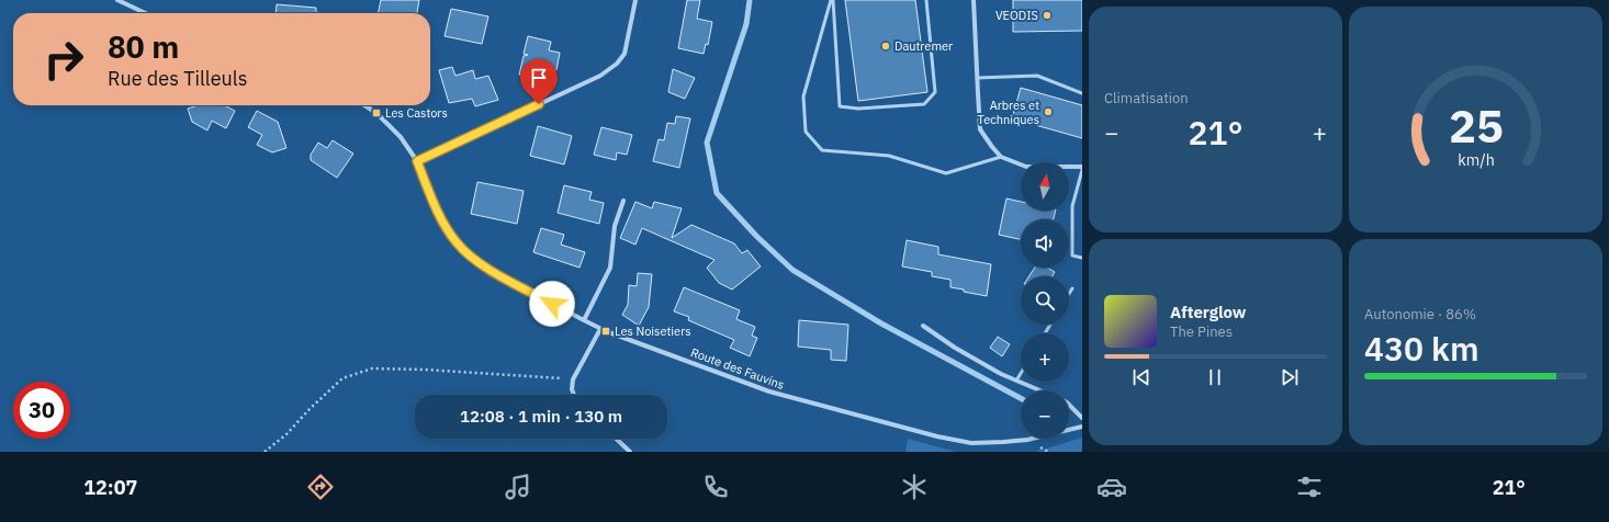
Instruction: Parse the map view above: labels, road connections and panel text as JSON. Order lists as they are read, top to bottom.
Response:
{
  "streets": {
    "street": ["Route des Fauvins"]
  },
  "places": {
    "other": ["VEODIS", "Dautremer", "Arbres et Techniques"],
    "transit": ["Les Castors", "Les Noisetiers"]
  },
  "north": "top",
  "page": {
    "tile": [
      "Climatisation",
      ["Autonomie · 86%", "430 km"]
    ],
    "turn": ["80 m", "Rue des Tilleuls"],
    "heat": ["−", "21°", "+"],
    "map_buttons": ["+", "−"],
    "song": ["Afterglow", "The Pines"],
    "limit": "30",
    "trip": "12:08 · 1 min · 130 m",
    "tabs": ["12:07", "21°"],
    "gauge": ["25", "km/h"]
  }
}
